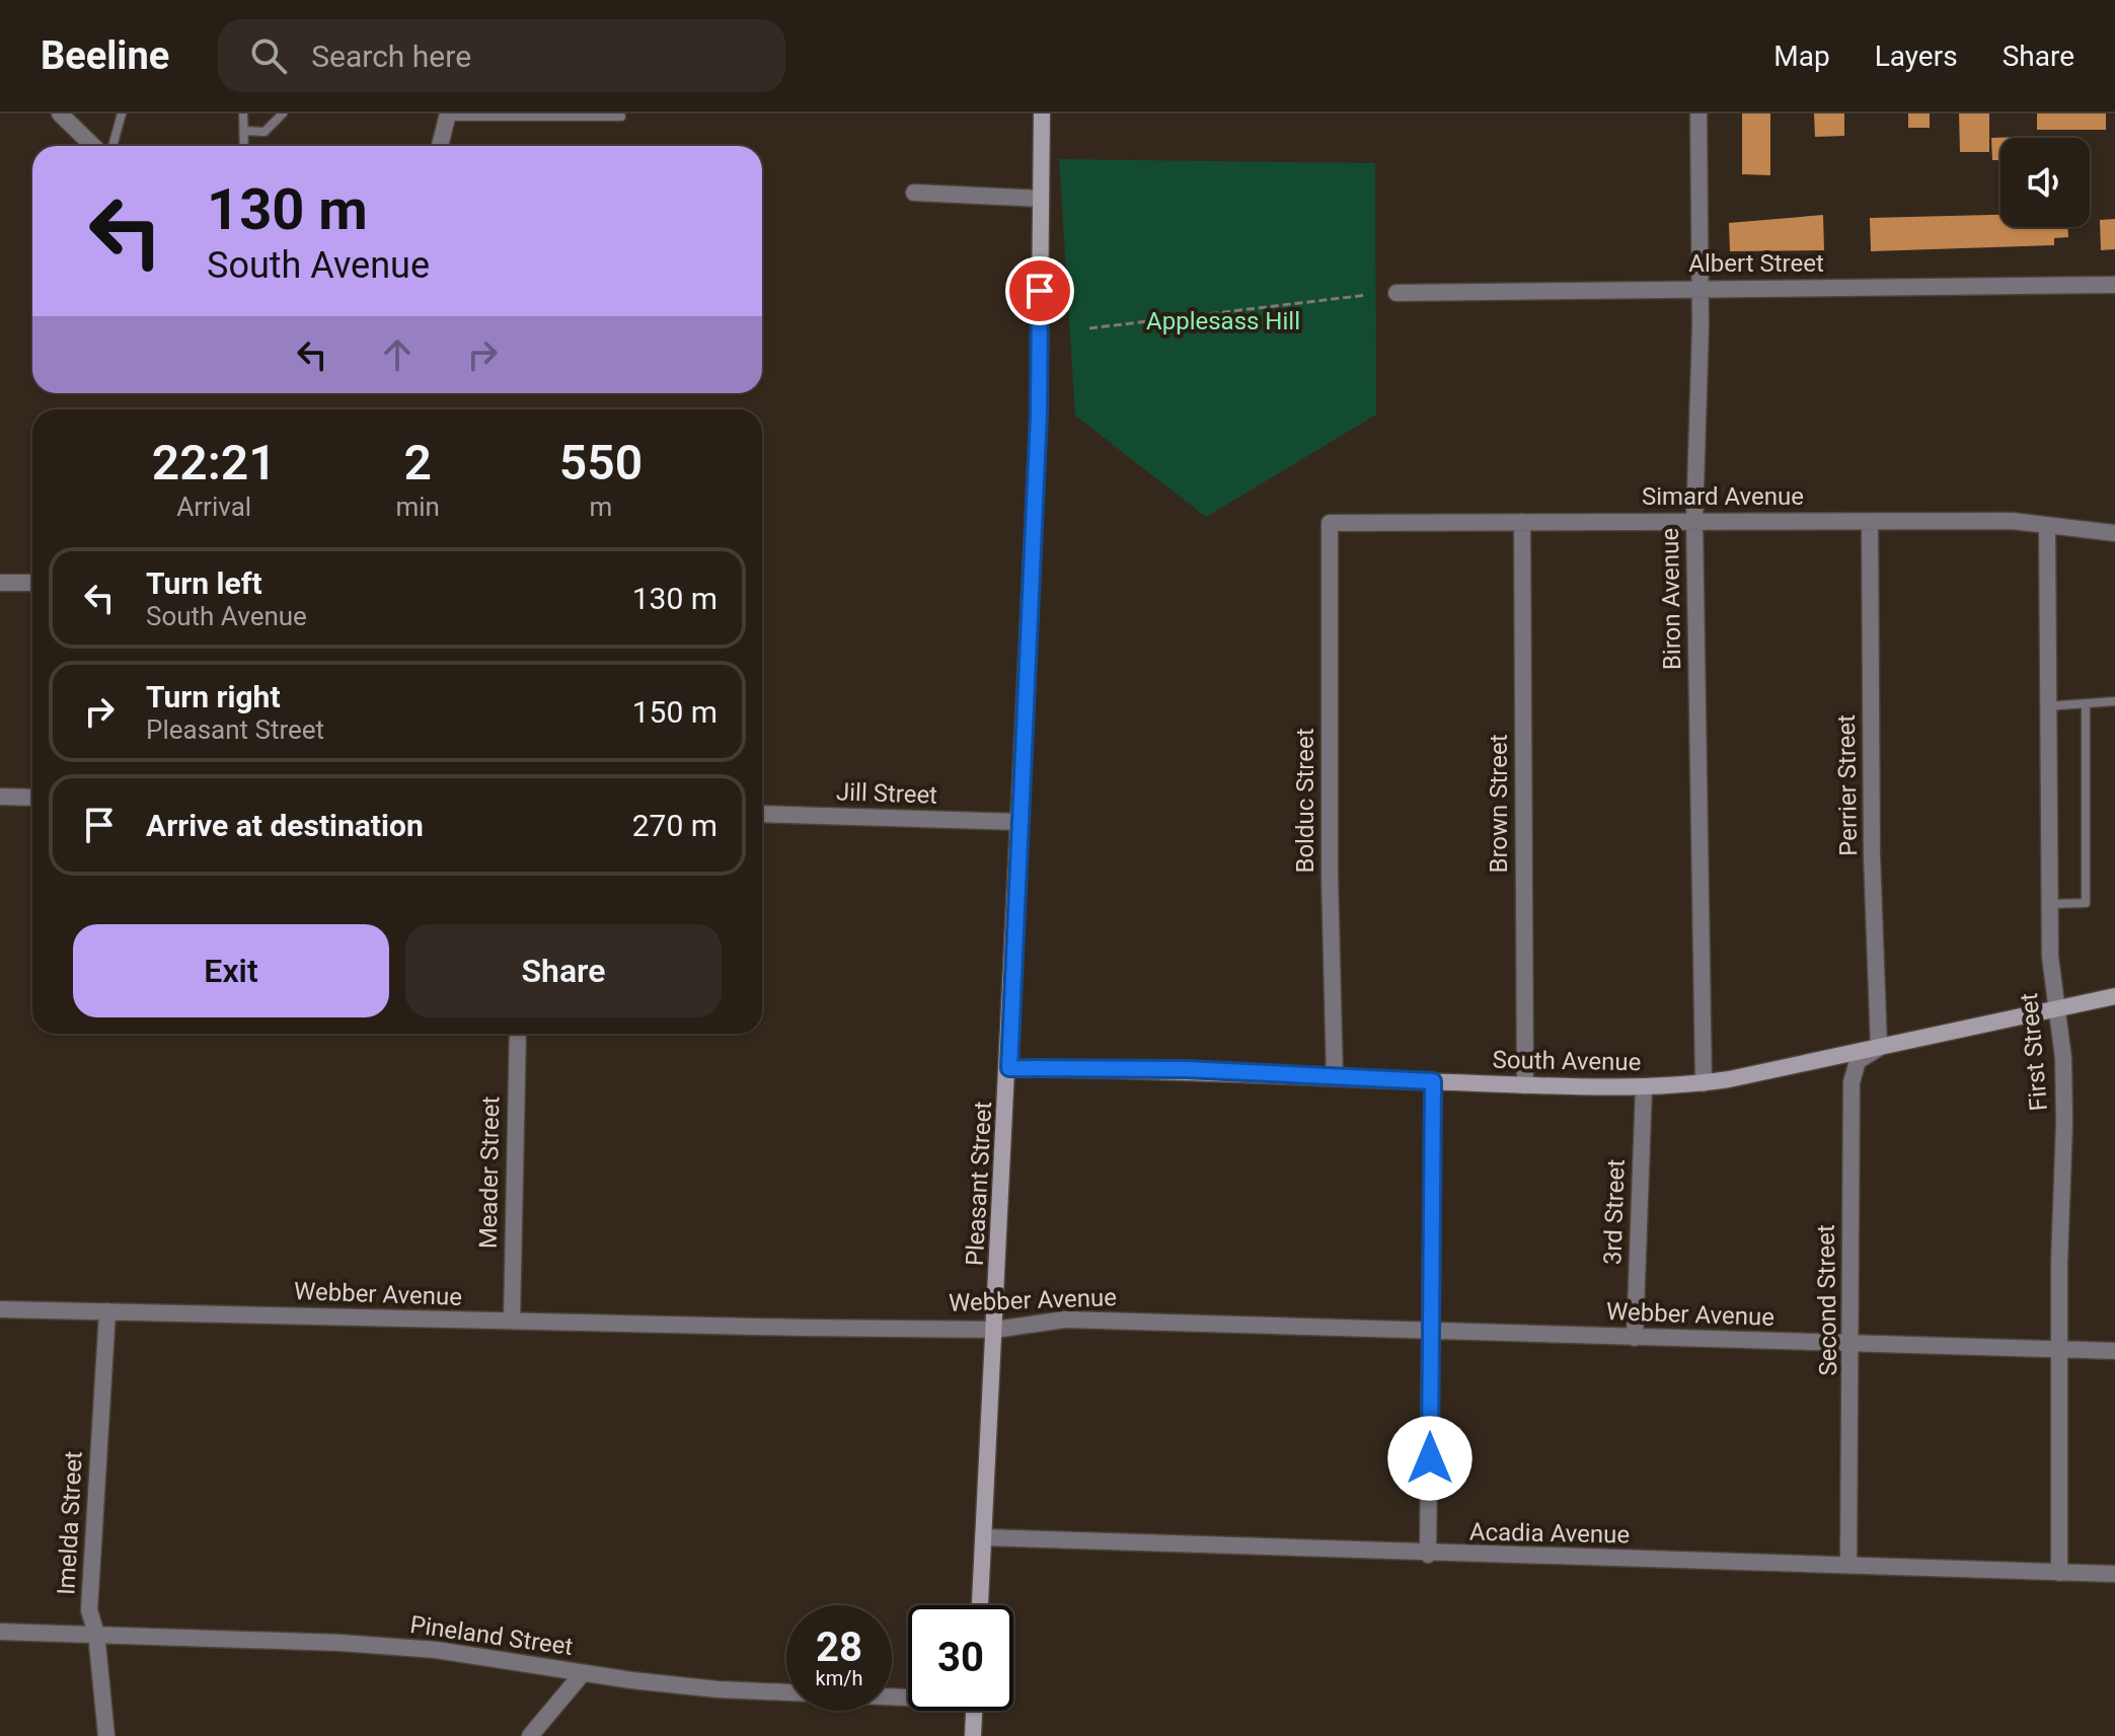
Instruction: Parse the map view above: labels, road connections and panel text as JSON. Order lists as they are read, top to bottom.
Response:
{
  "streets": {
    "street": [
      "Albert Street",
      "Simard Avenue",
      "Biron Avenue",
      "Perrier Street",
      "Jill Street",
      "Bolduc Street",
      "Brown Street",
      "First Street",
      "South Avenue",
      "Meader Street",
      "Pleasant Street",
      "3rd Street",
      "Webber Avenue",
      "Second Street",
      "Imelda Street",
      "Acadia Avenue",
      "Pineland Street"
    ]
  },
  "crossings": [
    ["Albert Street", "Biron Avenue"],
    ["Simard Avenue", "Biron Avenue"],
    ["Simard Avenue", "Perrier Street"],
    ["Simard Avenue", "Bolduc Street"],
    ["Simard Avenue", "Brown Street"],
    ["Simard Avenue", "First Street"],
    ["Biron Avenue", "South Avenue"],
    ["Perrier Street", "South Avenue"],
    ["Perrier Street", "Second Street"],
    ["Jill Street", "Pleasant Street"],
    ["Bolduc Street", "South Avenue"],
    ["Brown Street", "South Avenue"],
    ["First Street", "South Avenue"],
    ["First Street", "Webber Avenue"],
    ["First Street", "Acadia Avenue"],
    ["South Avenue", "Pleasant Street"],
    ["South Avenue", "3rd Street"],
    ["South Avenue", "Second Street"],
    ["Meader Street", "Webber Avenue"],
    ["Pleasant Street", "Webber Avenue"],
    ["Pleasant Street", "Acadia Avenue"],
    ["3rd Street", "Webber Avenue"],
    ["Webber Avenue", "Second Street"],
    ["Webber Avenue", "Imelda Street"],
    ["Second Street", "Acadia Avenue"],
    ["Imelda Street", "Pineland Street"]
  ],
  "parks": ["Applesass Hill"],
  "page": {
    "header": "Beeline",
    "search": "Search here",
    "nav": ["Map", "Layers", "Share"],
    "turn": ["130 m", "South Avenue"],
    "eta": [
      "22:21",
      "Arrival",
      "2",
      "min",
      "550",
      "m"
    ],
    "list": [
      {
        "name": "Turn left",
        "note": "South Avenue",
        "value": "130 m"
      },
      {
        "name": "Turn right",
        "note": "Pleasant Street",
        "value": "150 m"
      },
      {
        "name": "Arrive at destination",
        "value": "270 m"
      }
    ],
    "buttons": ["Exit", "Share"],
    "speed": "28 km/h",
    "limit": "30"
  }
}
